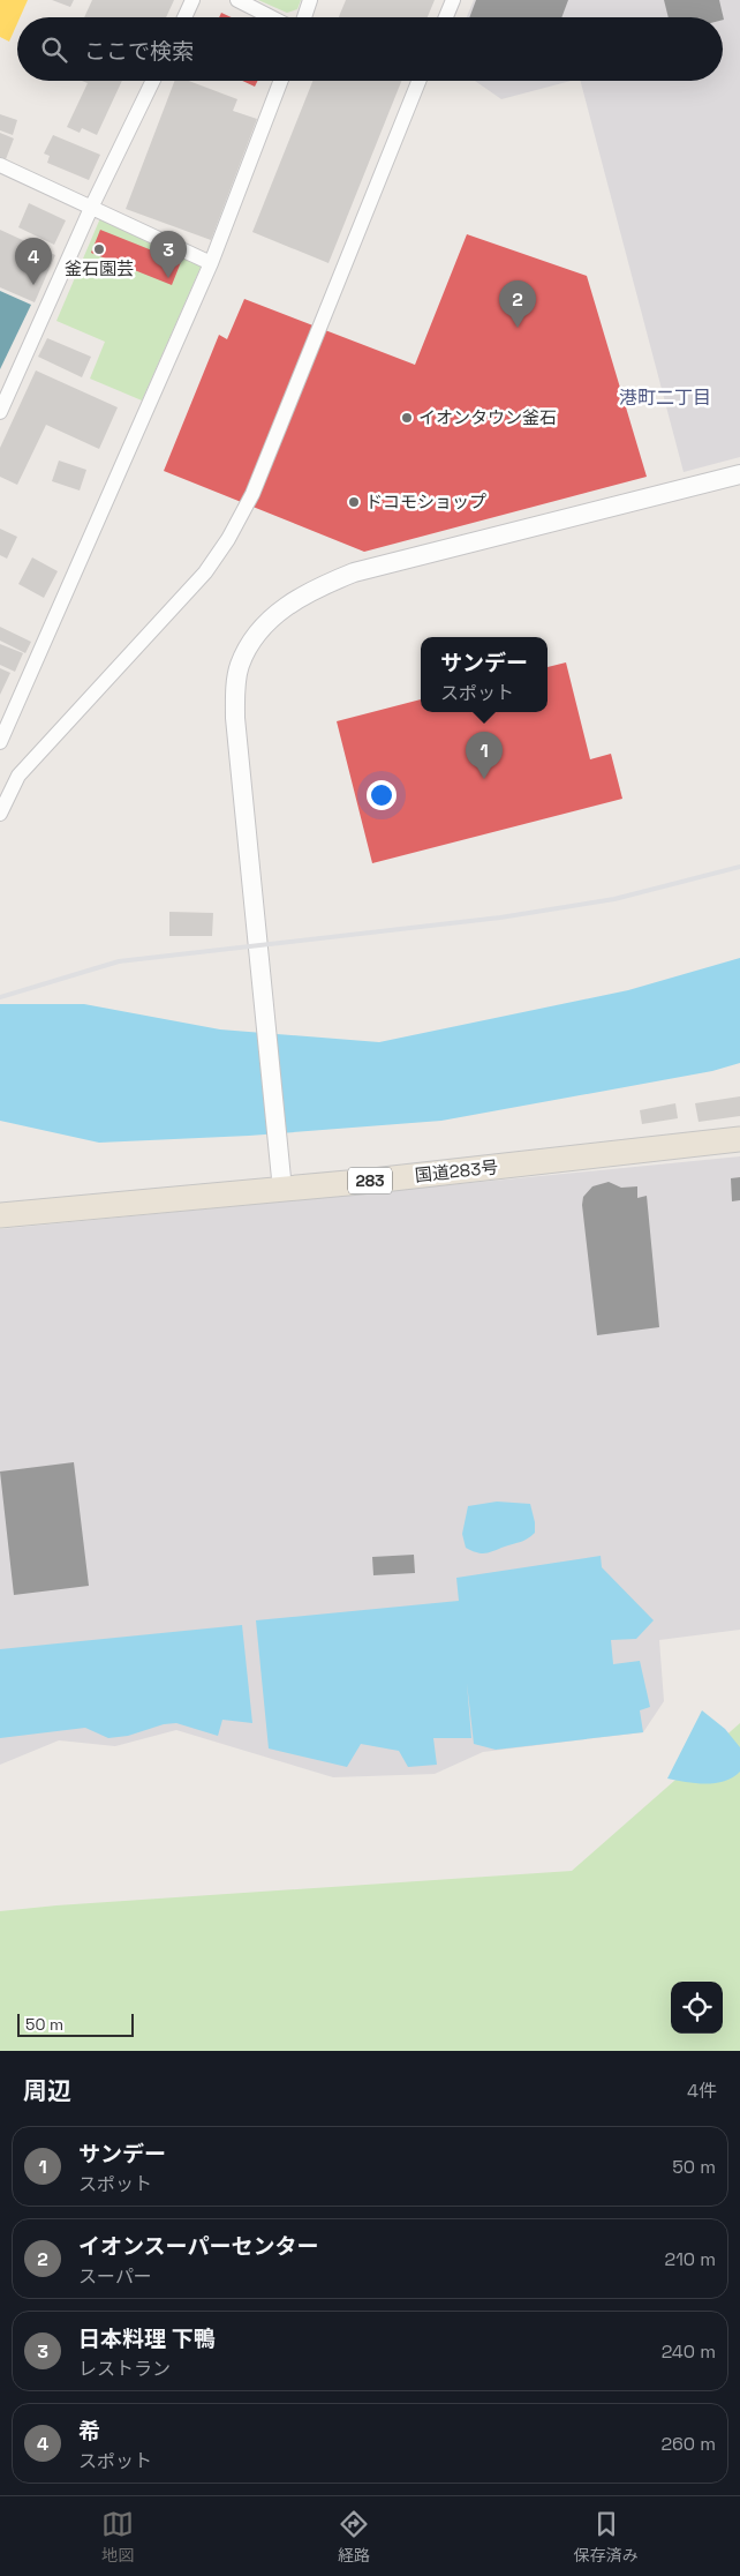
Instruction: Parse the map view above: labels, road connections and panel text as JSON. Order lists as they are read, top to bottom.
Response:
{
  "streets": {
    "highway": ["国道283号", "283"]
  },
  "districts": ["港町二丁目"],
  "places": ["釜石園芸", "イオンタウン釜石", "ドコモショップ"],
  "scale_bar": "50 m",
  "page": {
    "search": "ここで検索",
    "pins": [
      "3",
      "4",
      "2",
      "1"
    ],
    "popup": ["サンデー", "スポット"],
    "scale": "50 m",
    "heading": ["周辺", "4件"],
    "list": [
      {
        "mark": "1",
        "name": "サンデー",
        "note": "スポット",
        "value": "50 m"
      },
      {
        "mark": "2",
        "name": "イオンスーパーセンター",
        "note": "スーパー",
        "value": "210 m"
      },
      {
        "mark": "3",
        "name": "日本料理 下鴨",
        "note": "レストラン",
        "value": "240 m"
      },
      {
        "mark": "4",
        "name": "希",
        "note": "スポット",
        "value": "260 m"
      }
    ],
    "nav": ["地図", "経路", "保存済み"]
  }
}
